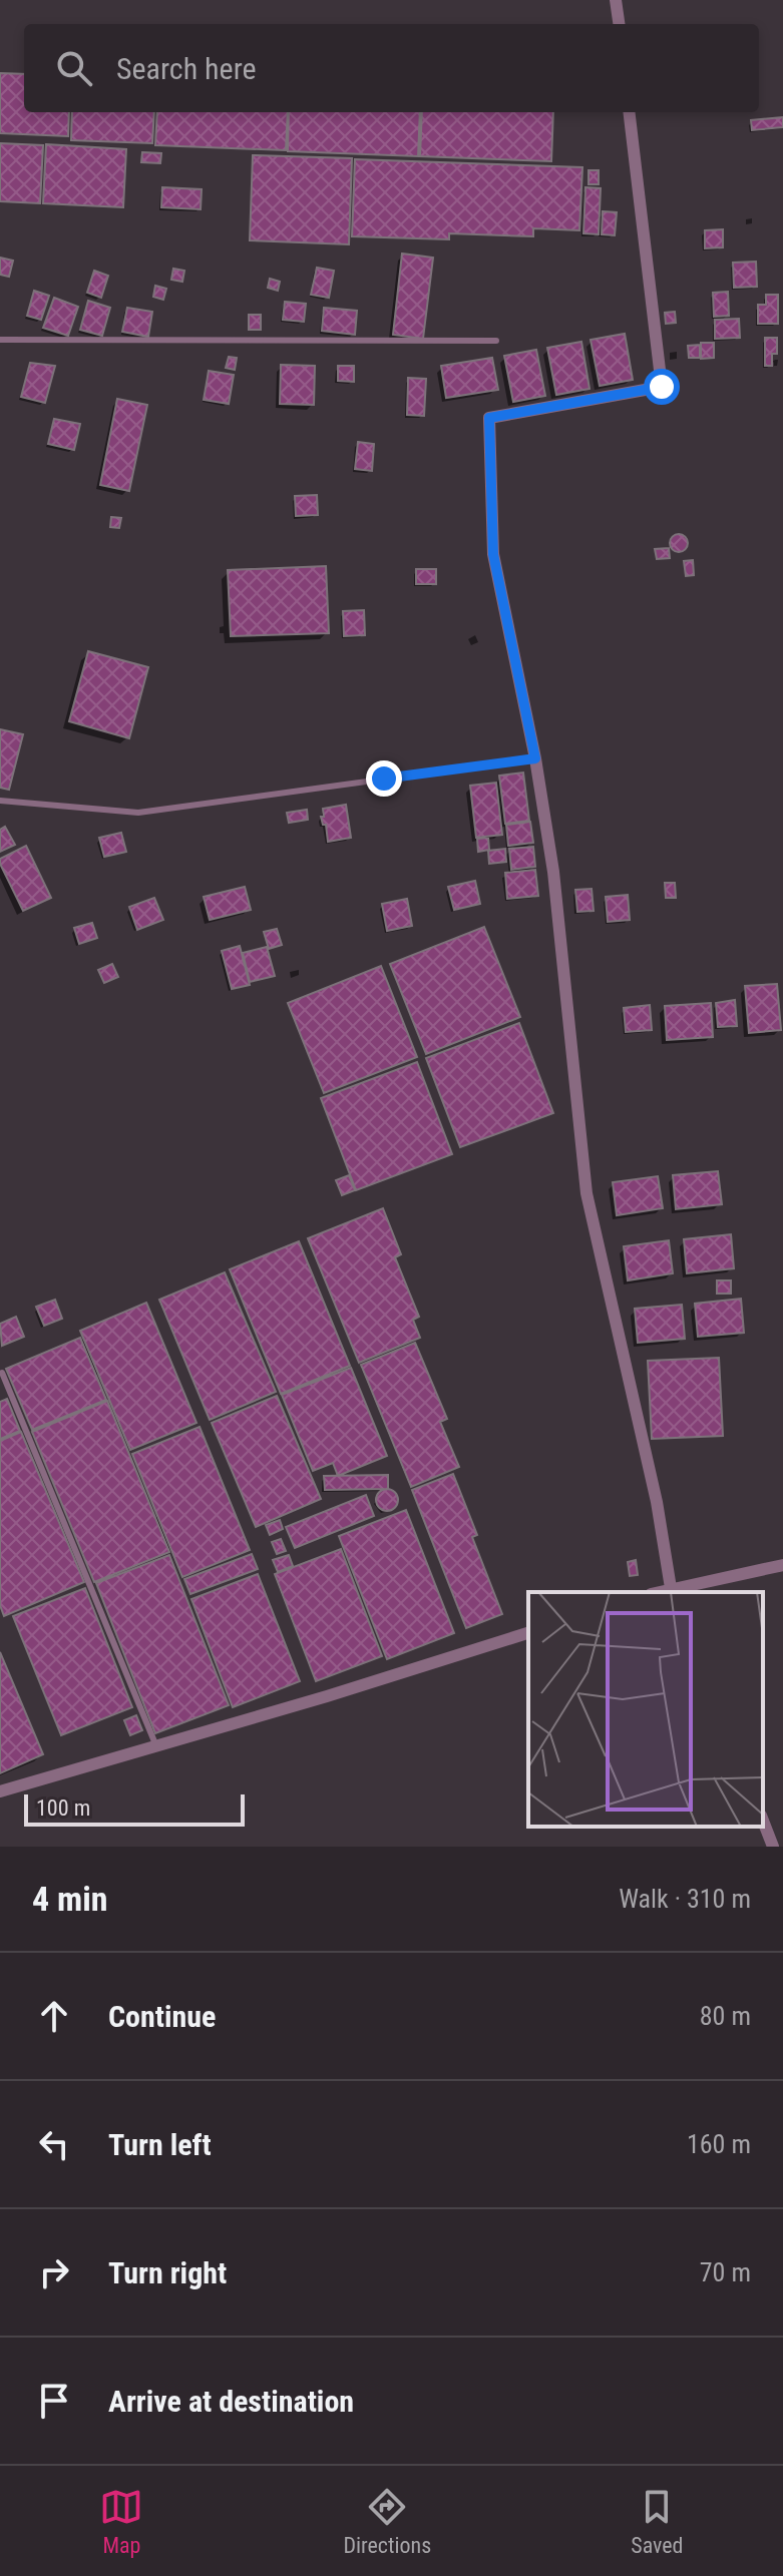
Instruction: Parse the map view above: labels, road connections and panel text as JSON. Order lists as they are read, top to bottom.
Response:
{
  "scale_bar": "100 m",
  "page": {
    "search": "Search here",
    "scale": "100 m",
    "heading": ["4 min", "Walk · 310 m"],
    "list": [
      ["Continue", "80 m"],
      ["Turn left", "160 m"],
      ["Turn right", "70 m"],
      "Arrive at destination"
    ],
    "nav": ["Map", "Directions", "Saved"]
  }
}
